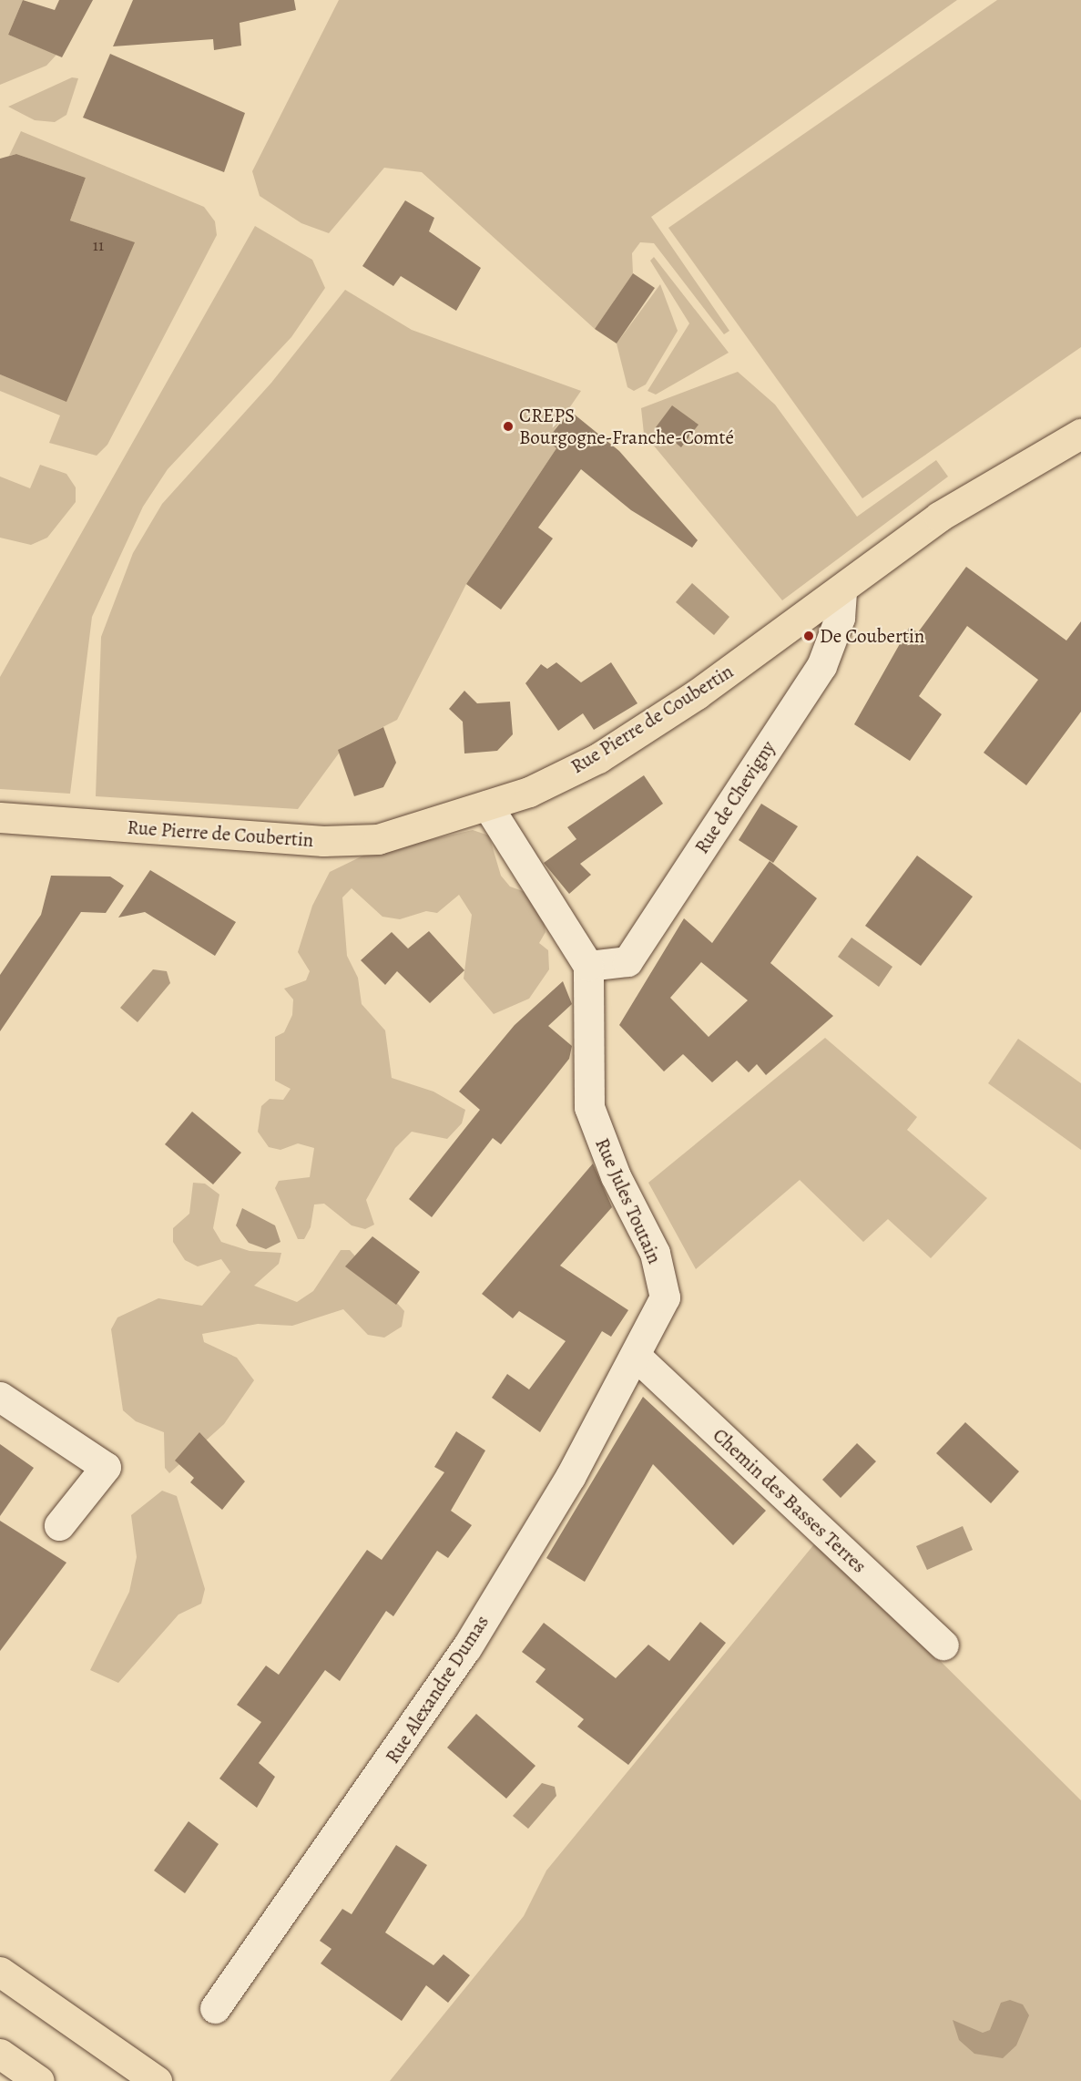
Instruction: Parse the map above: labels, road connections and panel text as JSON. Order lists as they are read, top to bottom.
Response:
{
  "streets": {
    "main road": ["Rue Pierre de Coubertin"],
    "street": [
      "Rue de Chevigny",
      "Rue Jules Toutain",
      "Chemin des Basses Terres",
      "Rue Alexandre Dumas"
    ]
  },
  "crossings": [
    ["Rue Pierre de Coubertin", "Rue de Chevigny"],
    ["Rue de Chevigny", "Rue Jules Toutain"],
    ["Rue Jules Toutain", "Chemin des Basses Terres"],
    ["Rue Jules Toutain", "Rue Alexandre Dumas"],
    ["Chemin des Basses Terres", "Rue Alexandre Dumas"]
  ],
  "places": ["CREPS Bourgogne-Franche-Comté", "De Coubertin"],
  "house_numbers": ["11"]
}
